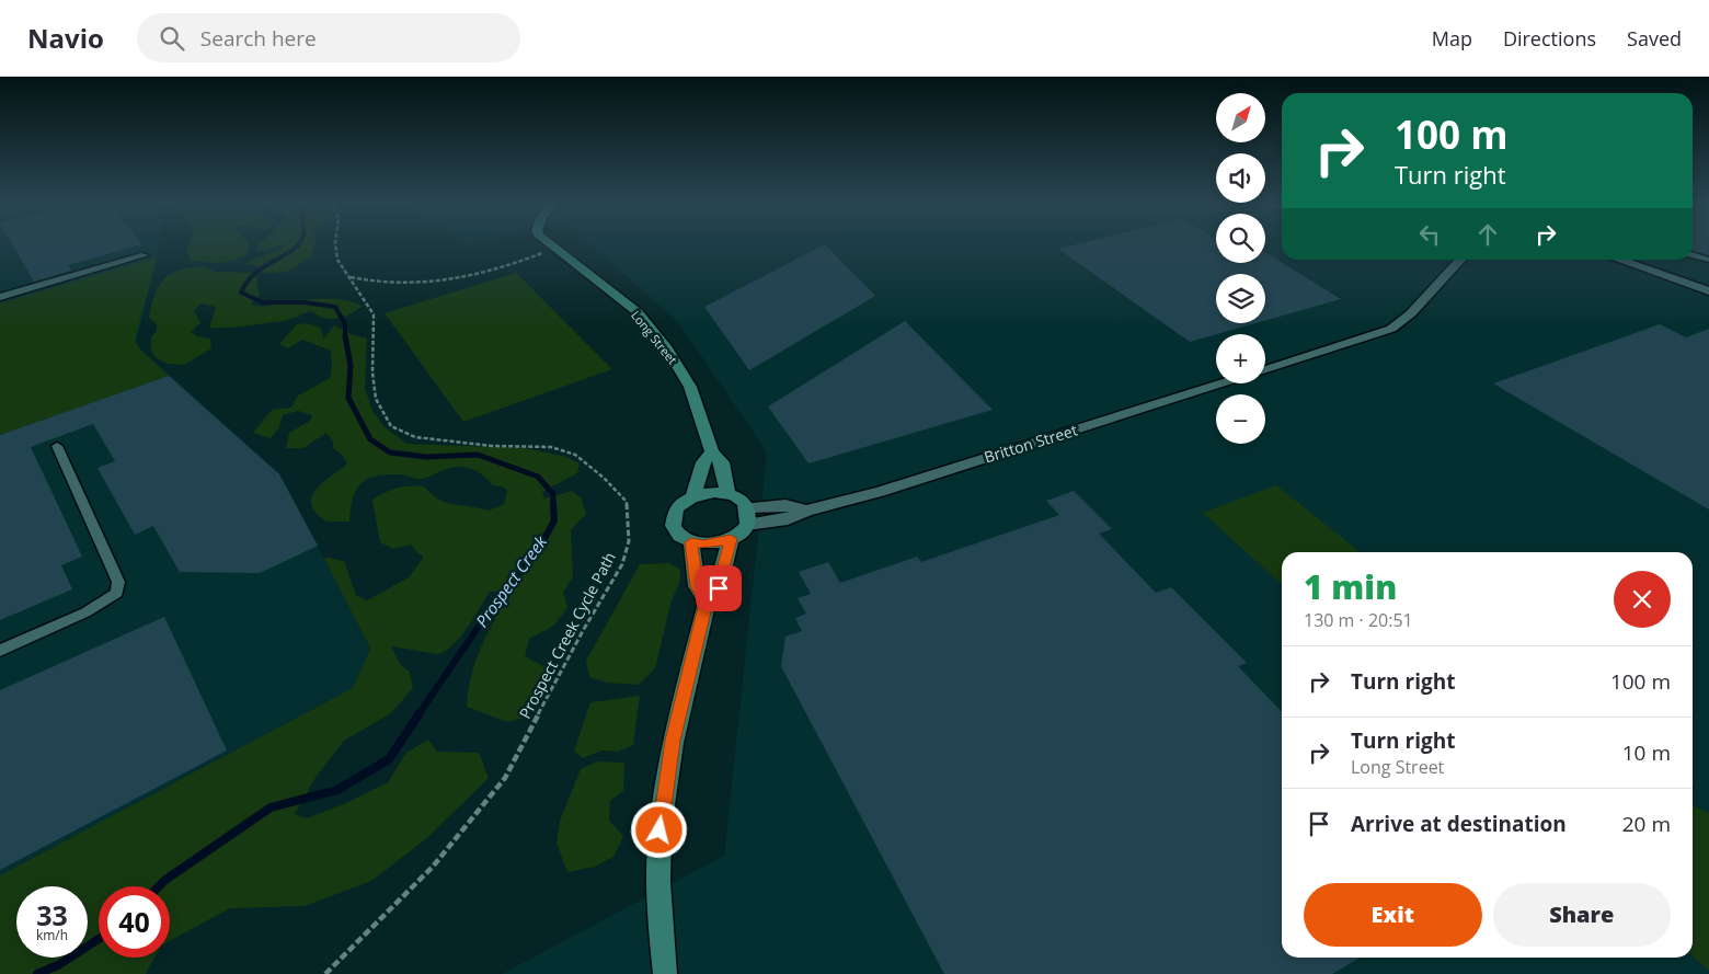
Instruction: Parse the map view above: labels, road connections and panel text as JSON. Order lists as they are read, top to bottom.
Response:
{
  "streets": {
    "street": ["Long Street", "Britton Street"],
    "path": ["Prospect Creek Cycle Path"]
  },
  "crossings": [
    ["Long Street", "Britton Street"]
  ],
  "water": ["Prospect Creek"],
  "north": "top right",
  "page": {
    "header": "Navio",
    "search": "Search here",
    "nav": ["Map", "Directions", "Saved"],
    "map_buttons": ["+", "−"],
    "turn": ["100 m", "Turn right"],
    "heading": ["1 min", "130 m · 20:51"],
    "list": [
      {
        "name": "Turn right",
        "value": "100 m"
      },
      {
        "name": "Turn right",
        "note": "Long Street",
        "value": "10 m"
      },
      {
        "name": "Arrive at destination",
        "value": "20 m"
      }
    ],
    "buttons": ["Exit", "Share"],
    "speed": "33 km/h",
    "limit": "40"
  }
}
